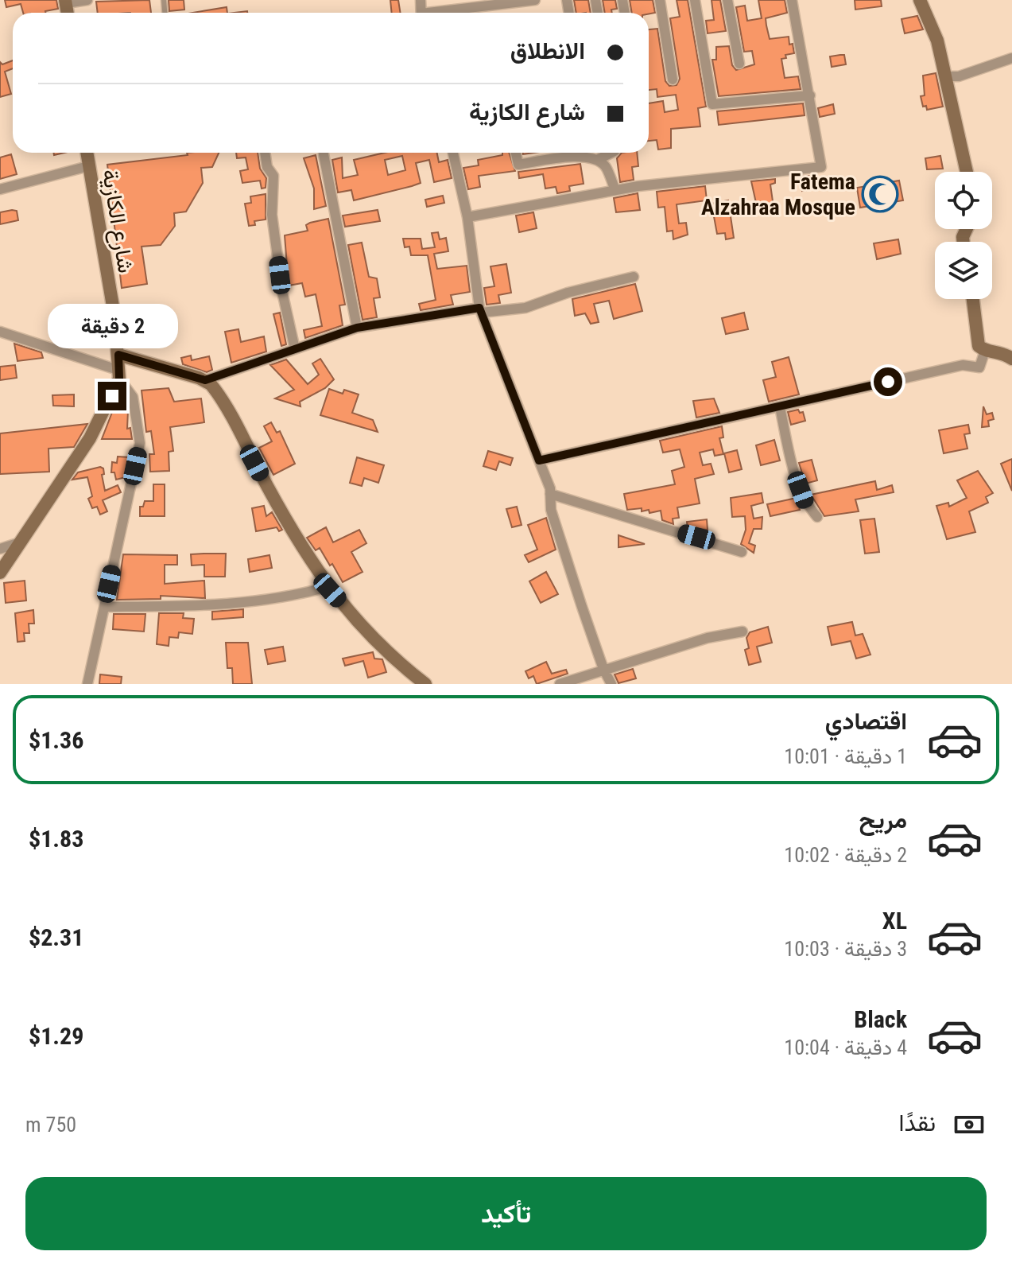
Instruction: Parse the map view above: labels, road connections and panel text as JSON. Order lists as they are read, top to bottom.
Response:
{
  "streets": {
    "street": ["شارع الكازية"]
  },
  "places": {
    "mosque": ["Fatema Alzahraa Mosque"]
  },
  "page": {
    "banner": ["الانطلاق", "شارع الكازية"],
    "bubble": "2 دقيقة",
    "list": [
      {
        "name": "اقتصادي",
        "note": "1 دقيقة · 10:01",
        "value": "$1.36"
      },
      {
        "name": "مريح",
        "note": "2 دقيقة · 10:02",
        "value": "$1.83"
      },
      {
        "name": "XL",
        "note": "3 دقيقة · 10:03",
        "value": "$2.31"
      },
      {
        "name": "Black",
        "note": "4 دقيقة · 10:04",
        "value": "$1.29"
      }
    ],
    "pay": ["نقدًا", "750 m"],
    "buttons": "تأكيد"
  }
}
